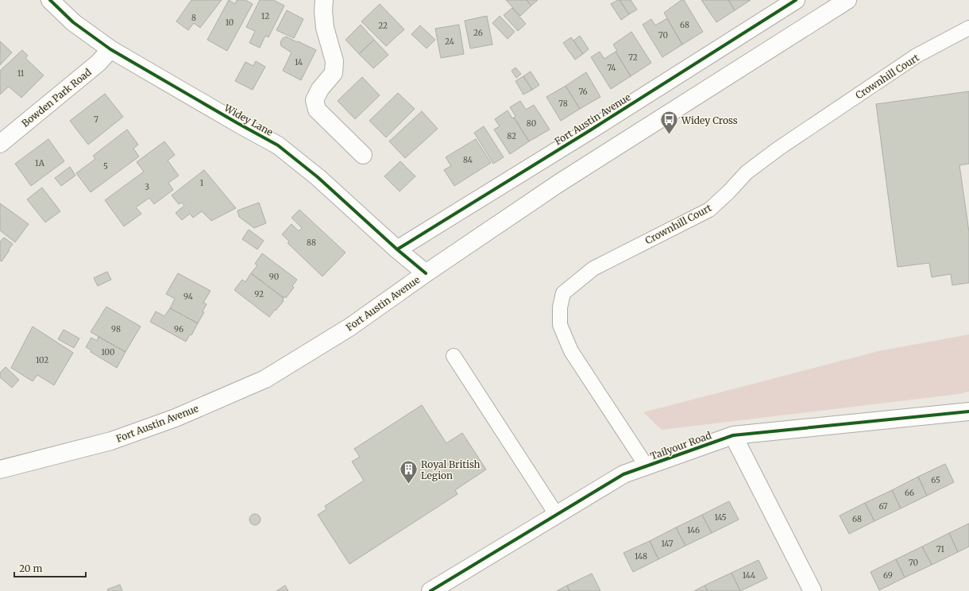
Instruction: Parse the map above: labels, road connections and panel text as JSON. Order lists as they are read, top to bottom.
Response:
{
  "streets": {
    "street": [
      "Bowden Park Road",
      "Fort Austin Avenue",
      "Widey Lane",
      "Tailyour Road"
    ],
    "lane": ["Crownhill Court"]
  },
  "crossings": [
    ["Crownhill Court", "Tailyour Road"],
    ["Bowden Park Road", "Widey Lane"],
    ["Fort Austin Avenue", "Widey Lane"]
  ],
  "places": {
    "bus stop": ["Widey Cross"],
    "building": ["Royal British Legion"]
  },
  "house_numbers": [
    "12",
    "8",
    "10",
    "68",
    "22",
    "26",
    "70",
    "24",
    "72",
    "14",
    "74",
    "11",
    "76",
    "78",
    "7",
    "80",
    "82",
    "84",
    "1A",
    "5",
    "1",
    "3",
    "88",
    "90",
    "92",
    "94",
    "98",
    "96",
    "100",
    "102",
    "65",
    "66",
    "67",
    "145",
    "68",
    "146",
    "147",
    "71",
    "148",
    "70",
    "144",
    "69"
  ],
  "scale_bar": "20 m"
}
